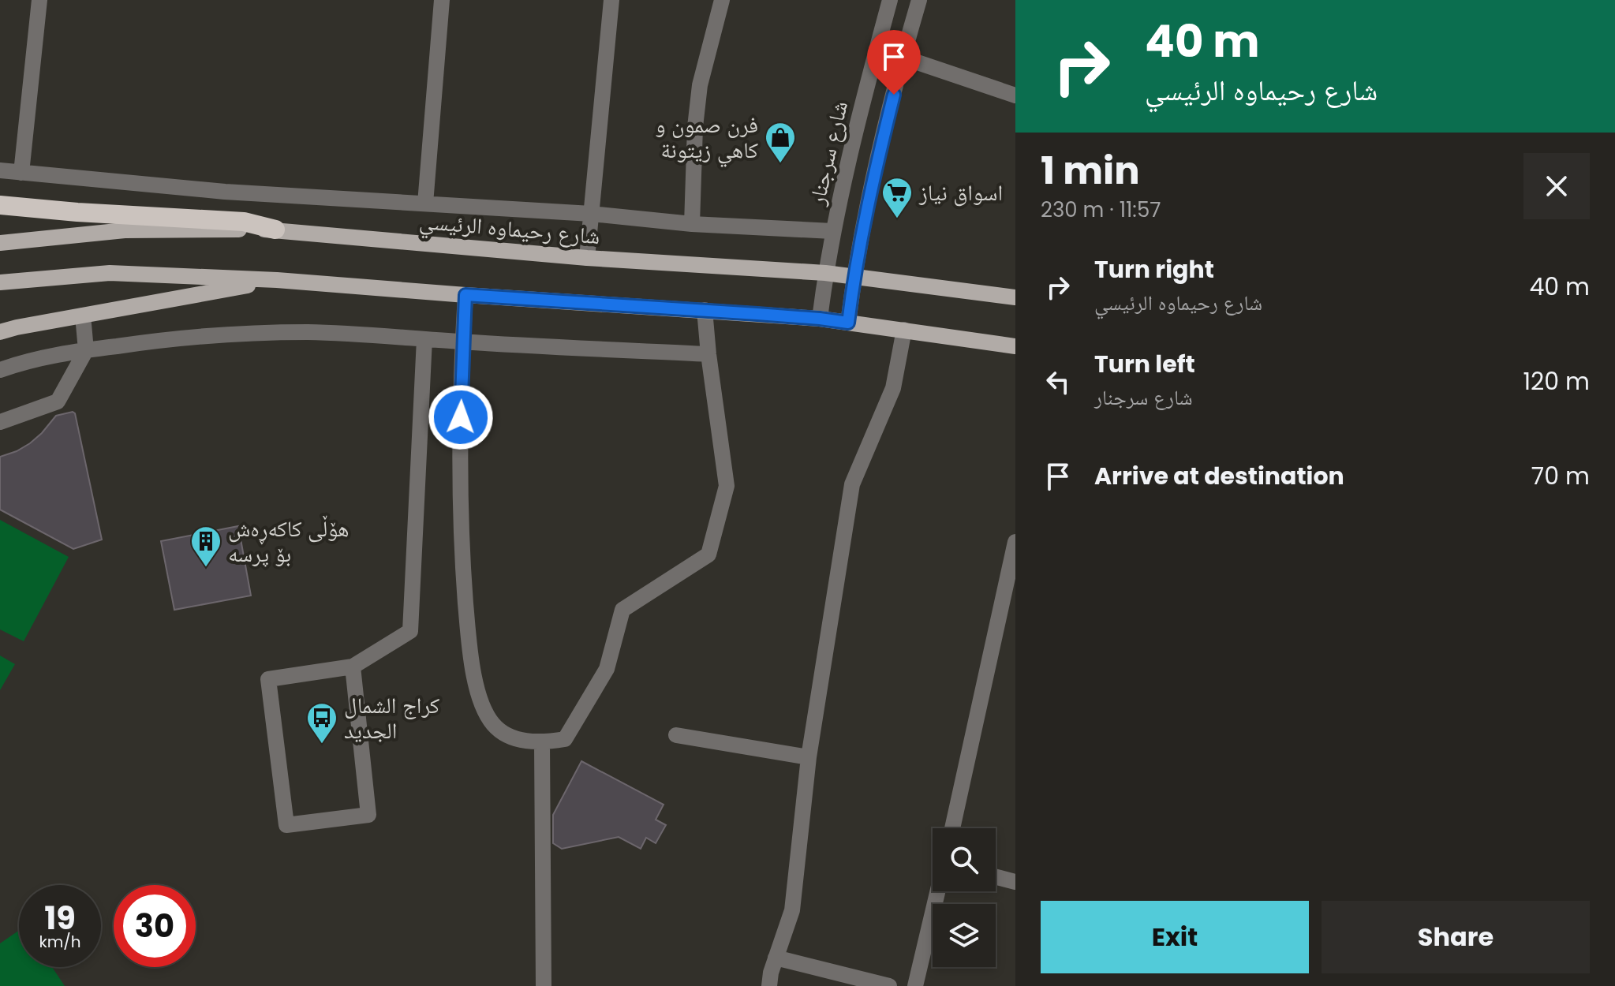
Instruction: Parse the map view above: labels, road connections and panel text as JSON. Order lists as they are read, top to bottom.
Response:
{
  "streets": {
    "main road": ["شارع رحيماوه الرئيسي"],
    "street": ["شارع سرجنار"]
  },
  "crossings": [
    ["شارع سرجنار", "شارع رحيماوه الرئيسي"]
  ],
  "places": {
    "shop": ["فرن صمون و كاهي زيتونة"],
    "supermarket": ["اسواق نياز"],
    "building": ["هۆڵی کاکەڕەش بۆ پرسە"],
    "bus stop": ["كراج الشمال الجديد"]
  },
  "page": {
    "turn": ["40 m", "شارع رحيماوه الرئيسي"],
    "heading": ["1 min", "230 m · 11:57"],
    "list": [
      {
        "name": "Turn right",
        "note": "شارع رحيماوه الرئيسي",
        "value": "40 m"
      },
      {
        "name": "Turn left",
        "note": "شارع سرجنار",
        "value": "120 m"
      },
      {
        "name": "Arrive at destination",
        "value": "70 m"
      }
    ],
    "speed": "19 km/h",
    "limit": "30",
    "buttons": ["Exit", "Share"]
  }
}
